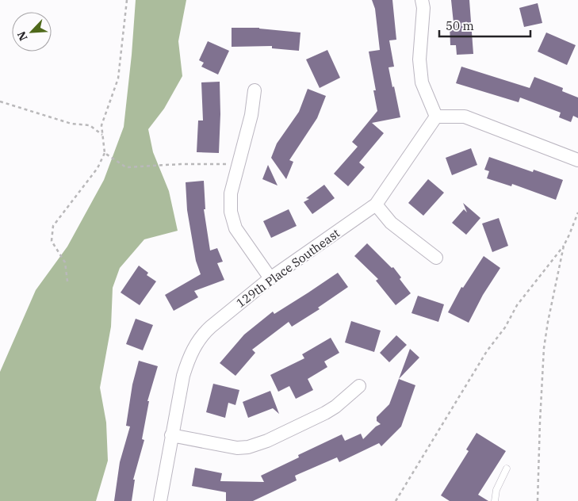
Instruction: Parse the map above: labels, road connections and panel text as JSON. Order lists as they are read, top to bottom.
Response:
{
  "streets": {
    "street": ["129th Place Southeast"]
  },
  "scale_bar": "50 m",
  "north": "bottom left"
}
